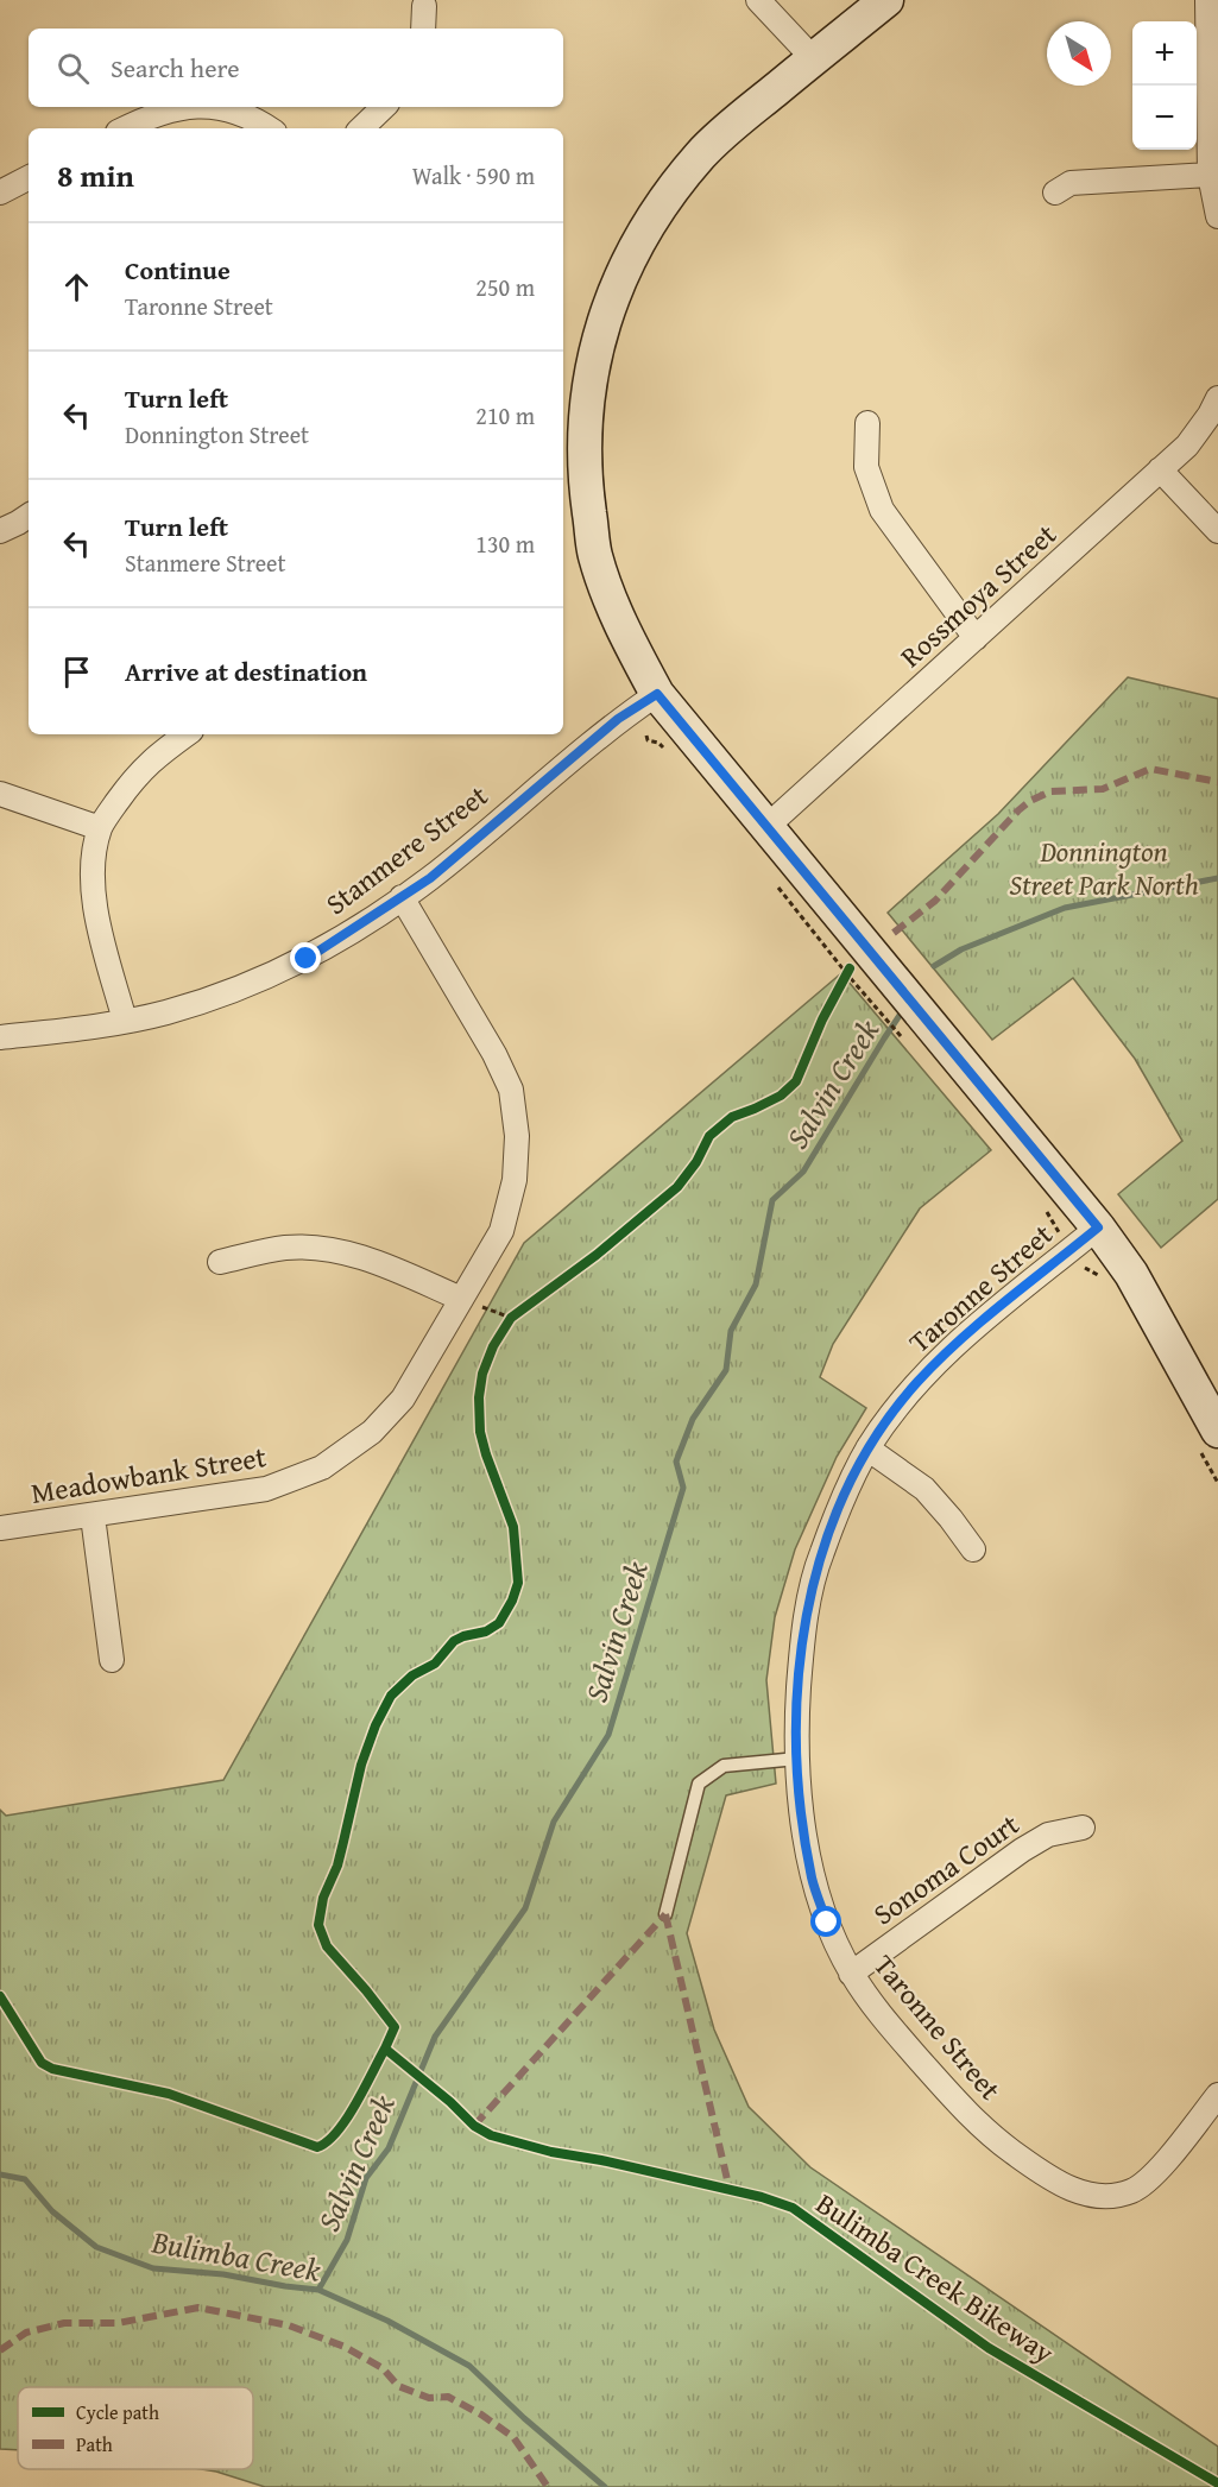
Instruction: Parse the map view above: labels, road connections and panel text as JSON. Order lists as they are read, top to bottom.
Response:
{
  "streets": {
    "street": [
      "Rossmoya Street",
      "Stanmere Street",
      "Taronne Street",
      "Meadowbank Street",
      "Sonoma Court"
    ],
    "cycle path": ["Bulimba Creek Bikeway"]
  },
  "crossings": [
    ["Stanmere Street", "Meadowbank Street"],
    ["Taronne Street", "Sonoma Court"]
  ],
  "water": ["Salvin Creek", "Bulimba Creek"],
  "parks": ["Donnington Street Park North"],
  "legend": ["Cycle path", "Path"],
  "north": "bottom right",
  "page": {
    "map_buttons": ["+", "−"],
    "search": "Search here",
    "heading": ["8 min", "Walk · 590 m"],
    "list": [
      ["Continue", "Taronne Street", "250 m"],
      ["Turn left", "Donnington Street", "210 m"],
      ["Turn left", "Stanmere Street", "130 m"],
      "Arrive at destination"
    ]
  }
}
